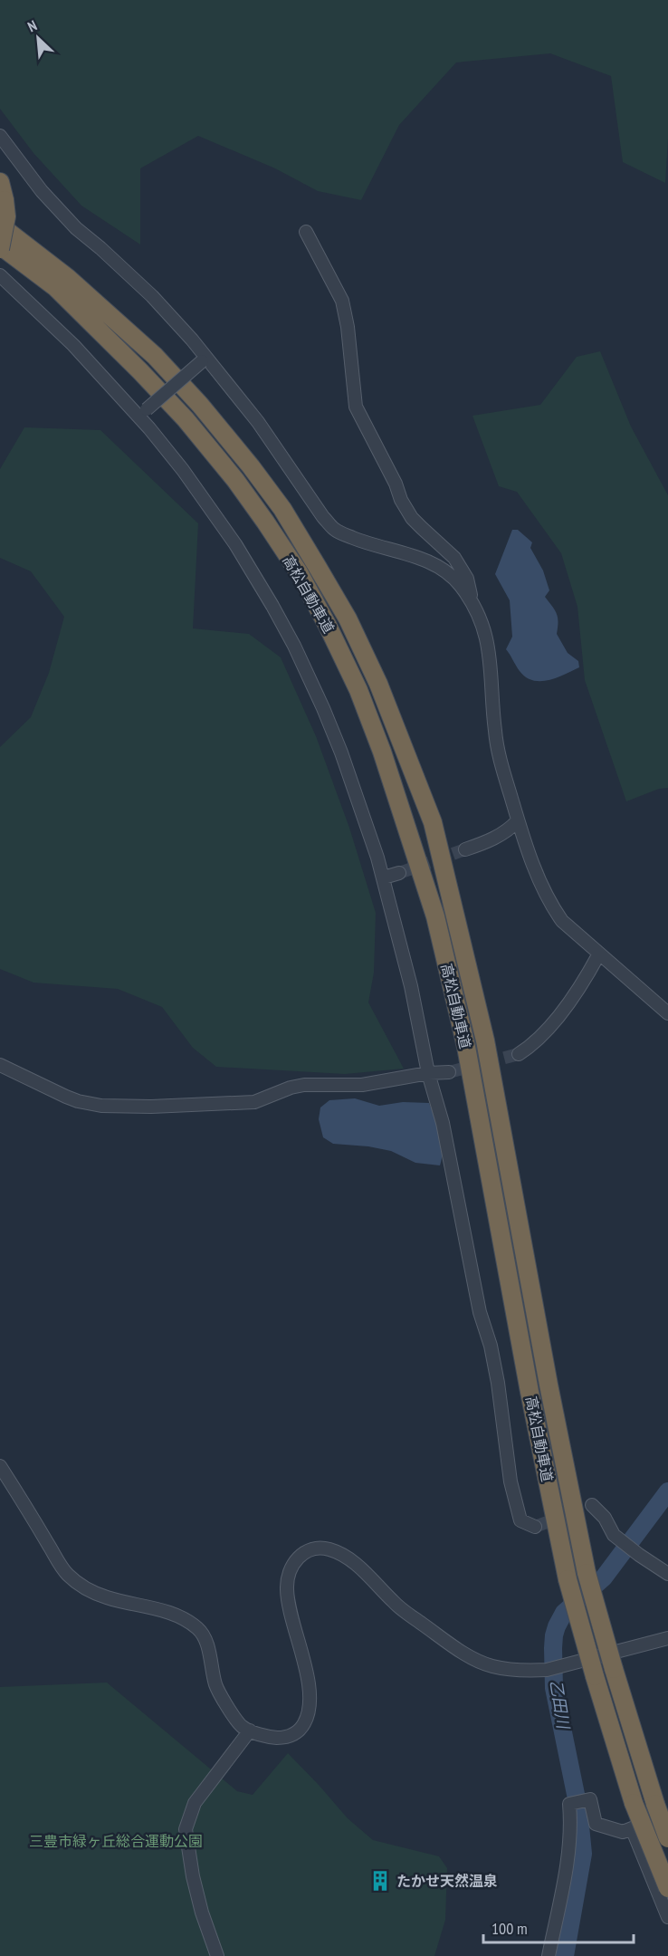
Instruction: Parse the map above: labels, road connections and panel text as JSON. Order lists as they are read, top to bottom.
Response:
{
  "streets": {
    "highway": ["高松自動車道"]
  },
  "water": ["乙田川"],
  "parks": ["三豊市緑ヶ丘総合運動公園"],
  "places": {
    "building": ["たかせ天然温泉"]
  },
  "scale_bar": "100 m",
  "north": "top left"
}
